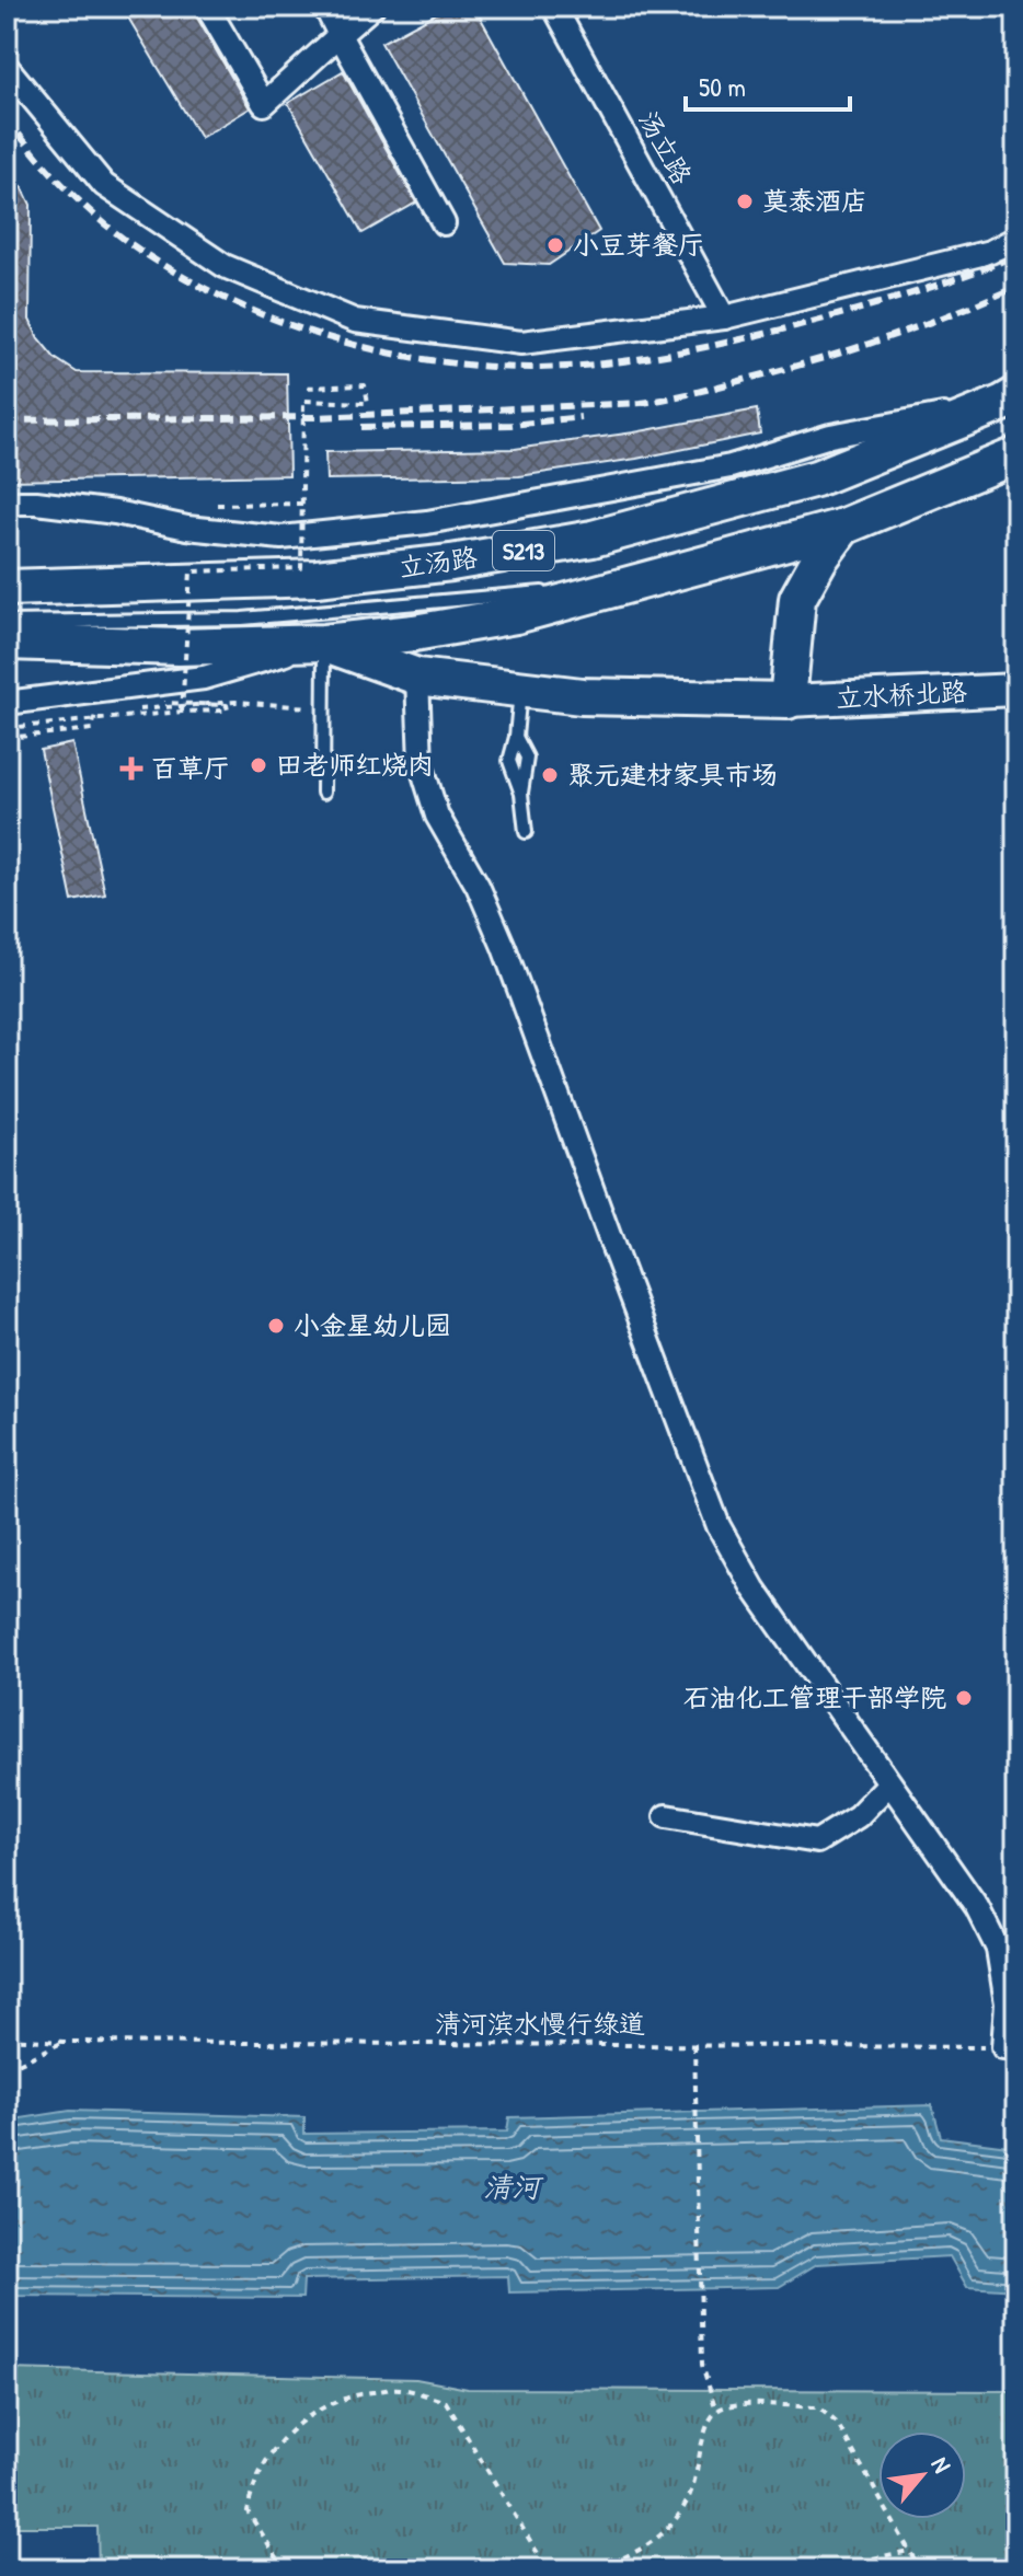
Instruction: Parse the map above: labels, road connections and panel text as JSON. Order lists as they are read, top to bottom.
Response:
{
  "streets": {
    "main road": ["S213", "立汤路"],
    "street": ["汤立路", "立水桥北路"],
    "path": ["清河滨水慢行绿道"]
  },
  "water": ["清河"],
  "places": {
    "other": [
      "莫泰酒店",
      "小豆芽餐厅",
      "田老师红烧肉",
      "聚元建材家具市场",
      "小金星幼儿园",
      "石油化工管理干部学院"
    ],
    "health": ["百草厅"]
  },
  "scale_bar": "50 m",
  "north": "top right"
}
